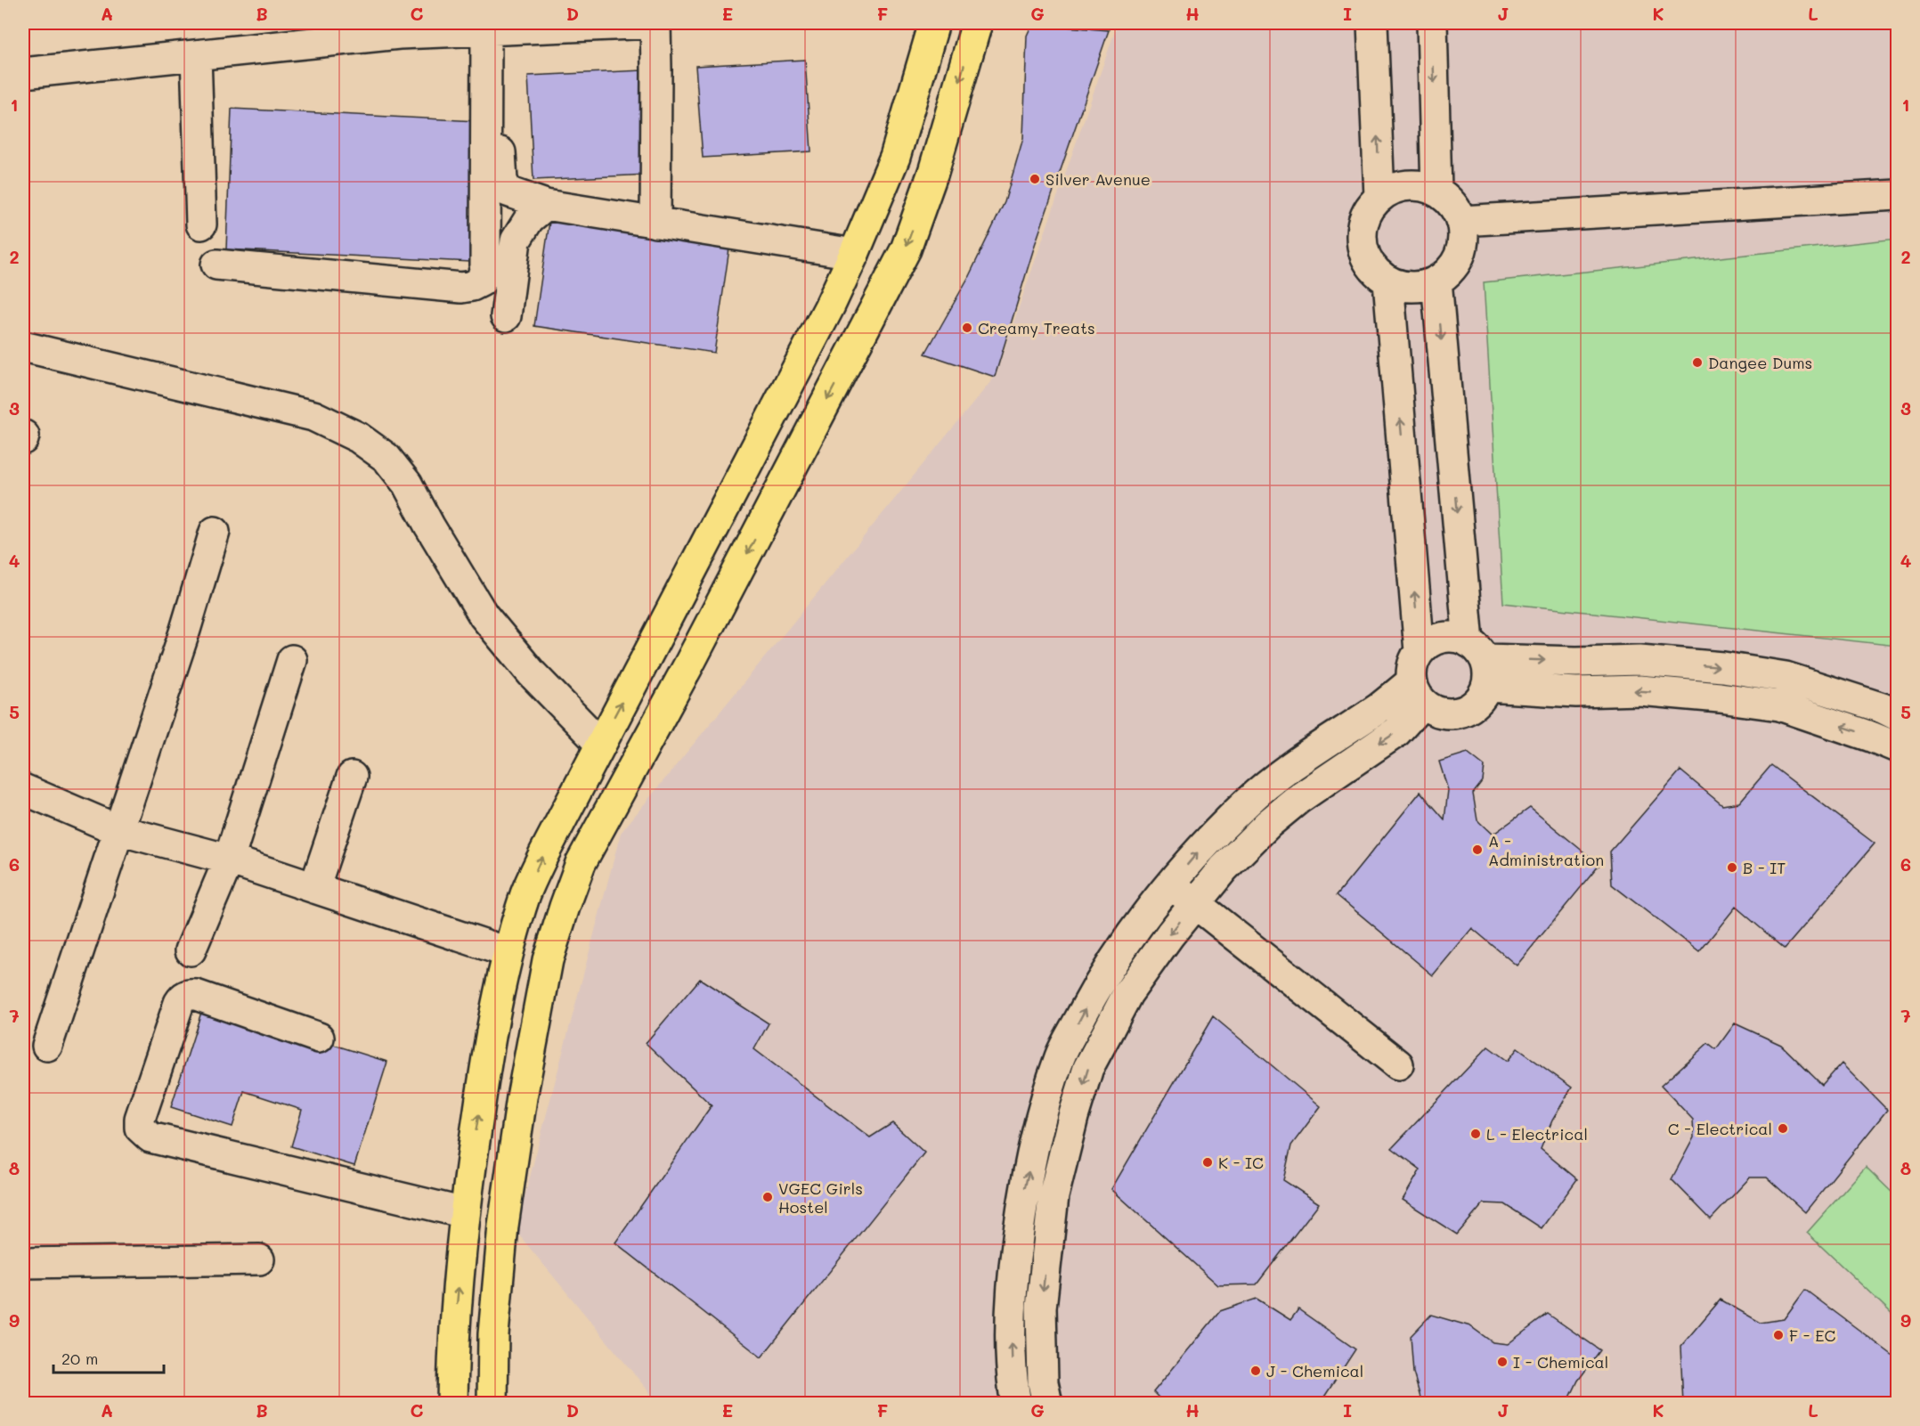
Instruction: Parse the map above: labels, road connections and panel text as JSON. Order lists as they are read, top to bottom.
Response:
{
  "places": [
    "Silver Avenue",
    "Creamy Treats",
    "Dangee Dums",
    "A - Administration",
    "B - IT",
    "C - Electrical",
    "L - Electrical",
    "K - IC",
    "VGEC Girls Hostel",
    "F - EC",
    "I - Chemical",
    "J - Chemical"
  ],
  "scale_bar": "20 m",
  "grid": {
    "columns": [
      "A",
      "B",
      "C",
      "D",
      "E",
      "F",
      "G",
      "H",
      "I",
      "J",
      "K",
      "L"
    ],
    "rows": [
      "1",
      "2",
      "3",
      "4",
      "5",
      "6",
      "7",
      "8",
      "9"
    ]
  }
}
